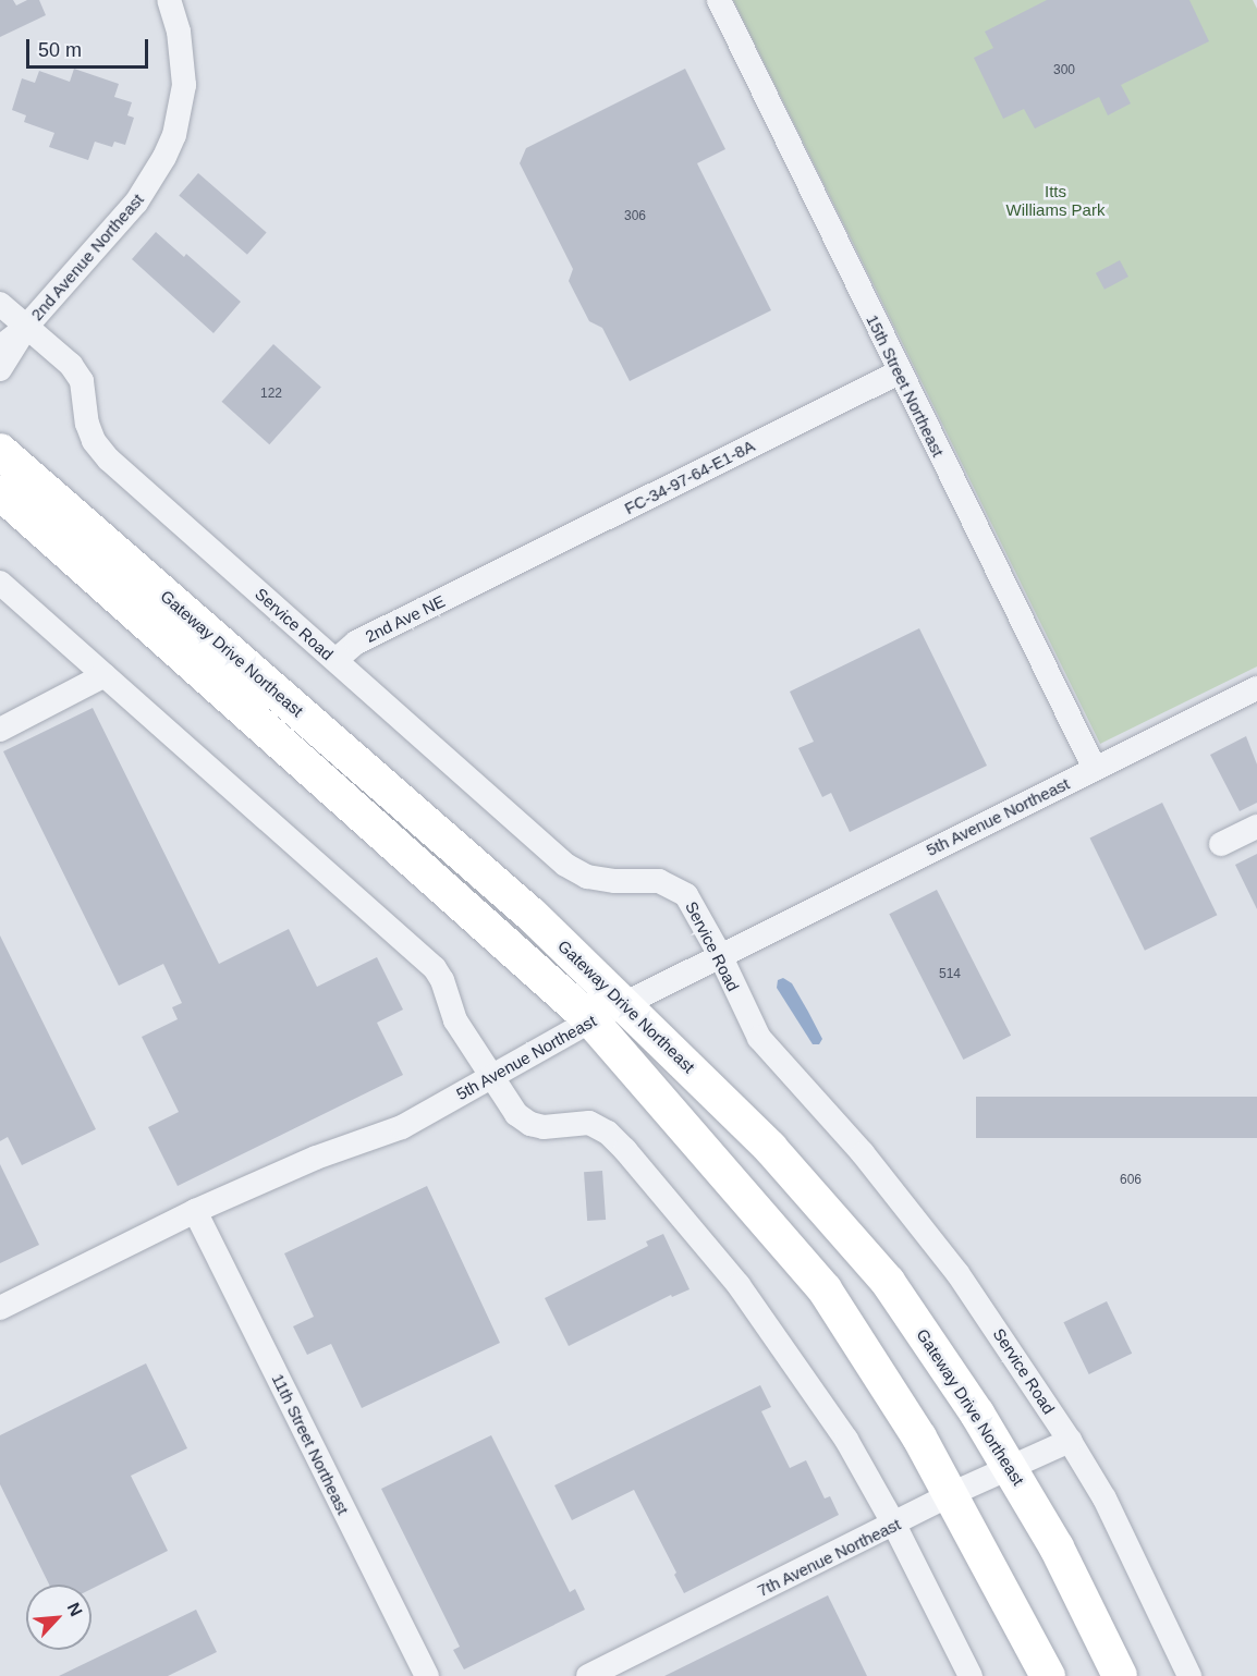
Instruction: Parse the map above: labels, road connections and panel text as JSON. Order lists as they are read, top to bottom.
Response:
{
  "streets": {
    "highway": ["Gateway Drive Northeast"],
    "street": [
      "2nd Avenue Northeast",
      "15th Street Northeast",
      "FC-34-97-64-E1-8A",
      "2nd Ave NE",
      "Service Road",
      "5th Avenue Northeast",
      "11th Street Northeast",
      "7th Avenue Northeast"
    ]
  },
  "crossings": [
    ["2nd Avenue Northeast", "Service Road"],
    ["15th Street Northeast", "FC-34-97-64-E1-8A"],
    ["15th Street Northeast", "5th Avenue Northeast"],
    ["FC-34-97-64-E1-8A", "2nd Ave NE"],
    ["2nd Ave NE", "Service Road"],
    ["Service Road", "5th Avenue Northeast"],
    ["Service Road", "7th Avenue Northeast"],
    ["Gateway Drive Northeast", "5th Avenue Northeast"],
    ["Gateway Drive Northeast", "7th Avenue Northeast"],
    ["5th Avenue Northeast", "11th Street Northeast"]
  ],
  "parks": ["Itts Williams Park"],
  "house_numbers": [
    "300",
    "306",
    "122",
    "514",
    "606"
  ],
  "scale_bar": "50 m",
  "north": "top right"
}
